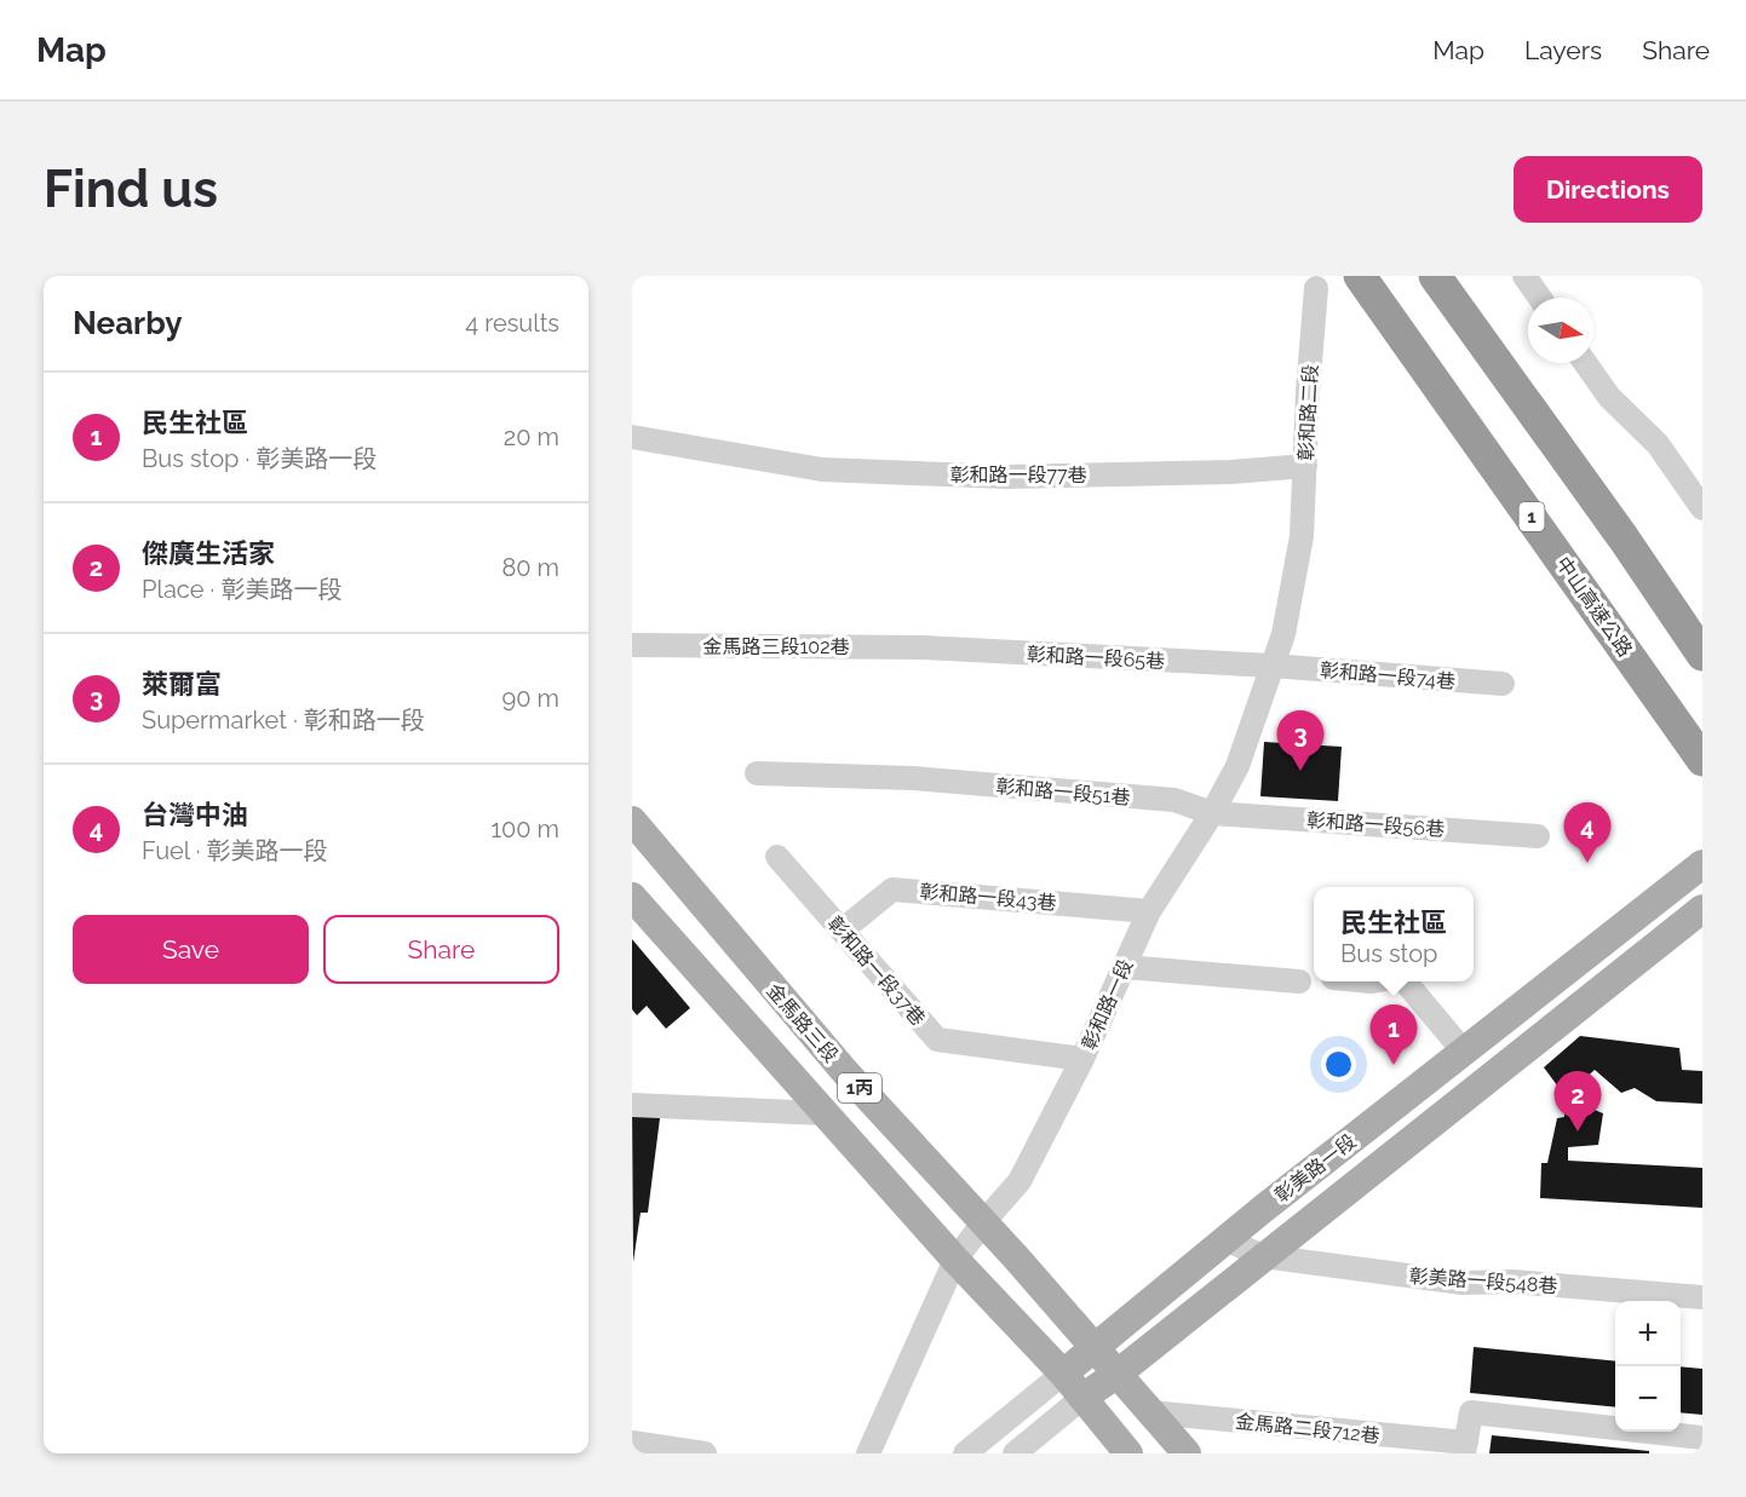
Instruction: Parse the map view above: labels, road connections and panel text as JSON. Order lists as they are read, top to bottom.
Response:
{
  "streets": {
    "highway": ["1", "中山高速公路"],
    "main road": ["金馬路三段", "1丙", "彰美路一段"],
    "street": [
      "彰和路二段",
      "彰和路一段77巷",
      "金馬路三段102巷",
      "彰和路一段65巷",
      "彰和路一段74巷",
      "彰和路一段51巷",
      "彰和路一段56巷",
      "彰和路一段43巷",
      "彰和路一段37巷",
      "彰和路一段",
      "彰美路一段548巷",
      "金馬路二段712巷"
    ]
  },
  "crossings": [
    ["彰和路二段", "彰和路一段77巷"],
    ["彰和路二段", "彰和路一段"],
    ["金馬路三段102巷", "彰和路一段65巷"],
    ["彰和路一段65巷", "彰和路一段74巷"],
    ["彰和路一段65巷", "彰和路一段"],
    ["彰和路一段74巷", "彰和路一段"],
    ["彰和路一段51巷", "彰和路一段56巷"],
    ["彰和路一段51巷", "彰和路一段"],
    ["彰和路一段56巷", "彰和路一段"],
    ["彰和路一段43巷", "彰和路一段37巷"],
    ["彰和路一段43巷", "彰和路一段"],
    ["彰和路一段37巷", "彰和路一段"],
    ["彰和路一段", "金馬路三段"],
    ["彰和路一段", "1丙"],
    ["金馬路三段", "1丙"],
    ["金馬路三段", "彰美路一段"],
    ["1丙", "彰美路一段"],
    ["1丙", "金馬路二段712巷"],
    ["彰美路一段", "彰美路一段548巷"]
  ],
  "north": "right",
  "page": {
    "header": "Map",
    "nav": ["Map", "Layers", "Share"],
    "buttons": [
      "Directions",
      ["Save", "Share"]
    ],
    "title": "Find us",
    "heading": ["Nearby", "4 results"],
    "list": [
      {
        "mark": "1",
        "name": "民生社區",
        "note": "Bus stop · 彰美路一段",
        "value": "20 m"
      },
      {
        "mark": "2",
        "name": "傑廣生活家",
        "note": "Place · 彰美路一段",
        "value": "80 m"
      },
      {
        "mark": "3",
        "name": "萊爾富",
        "note": "Supermarket · 彰和路一段",
        "value": "90 m"
      },
      {
        "mark": "4",
        "name": "台灣中油",
        "note": "Fuel · 彰美路一段",
        "value": "100 m"
      }
    ],
    "pins": [
      "3",
      "4",
      "1",
      "2"
    ],
    "popup": ["民生社區", "Bus stop"],
    "map_buttons": ["+", "−"]
  }
}
